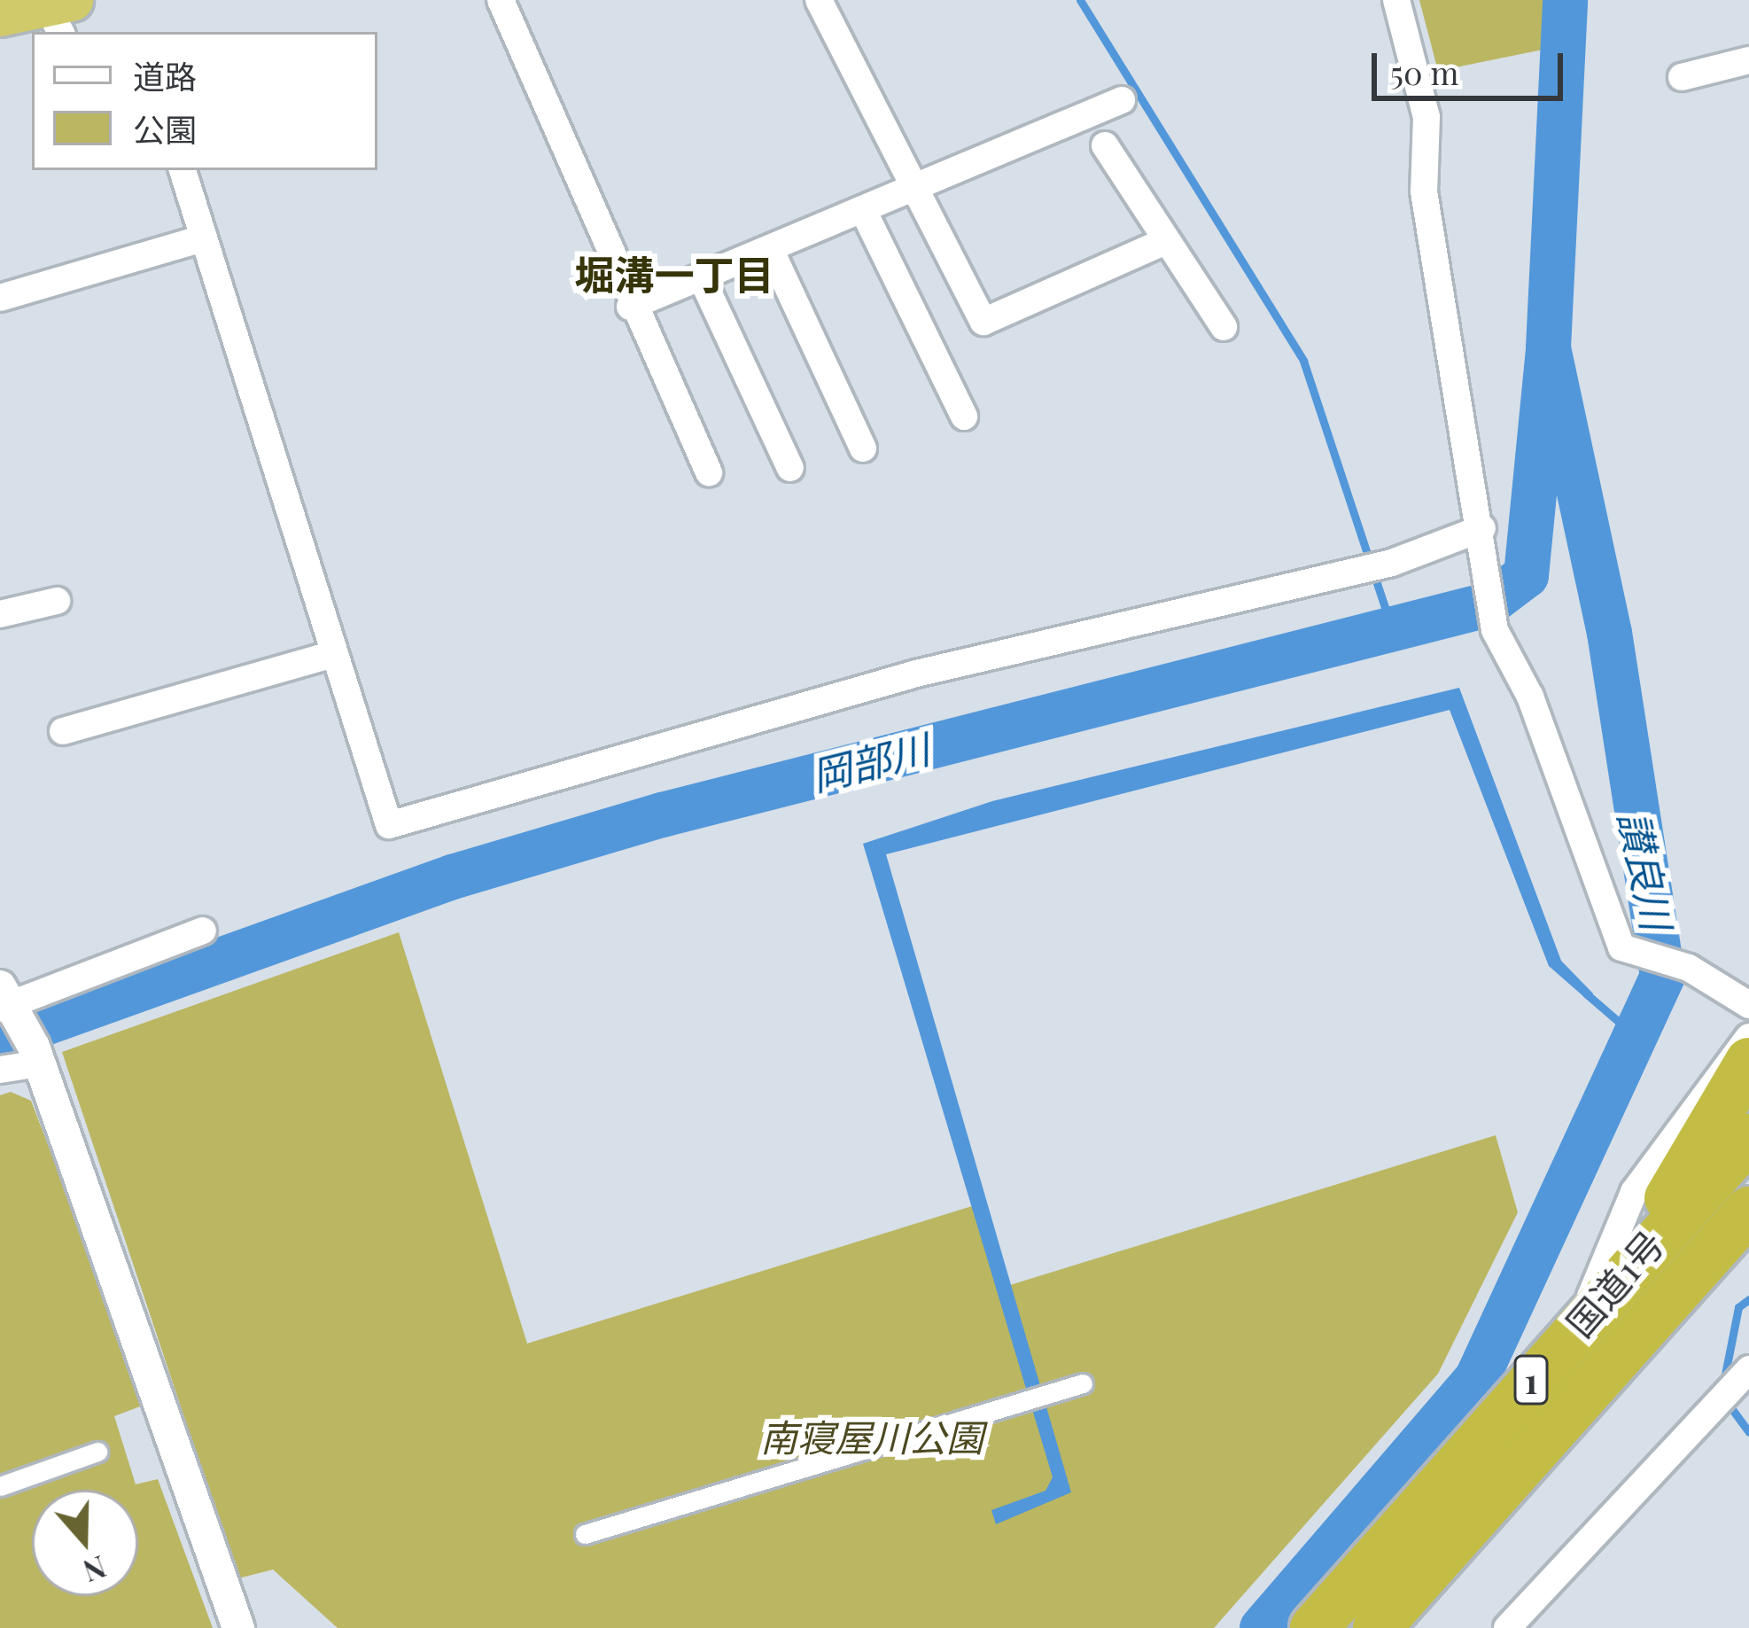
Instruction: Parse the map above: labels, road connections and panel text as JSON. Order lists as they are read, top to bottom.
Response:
{
  "streets": {
    "highway": ["国道1号", "1"]
  },
  "districts": ["堀溝一丁目"],
  "water": ["岡部川", "讃良川"],
  "parks": ["南寝屋川公園"],
  "legend": ["道路", "公園"],
  "scale_bar": "50 m",
  "north": "bottom"
}
